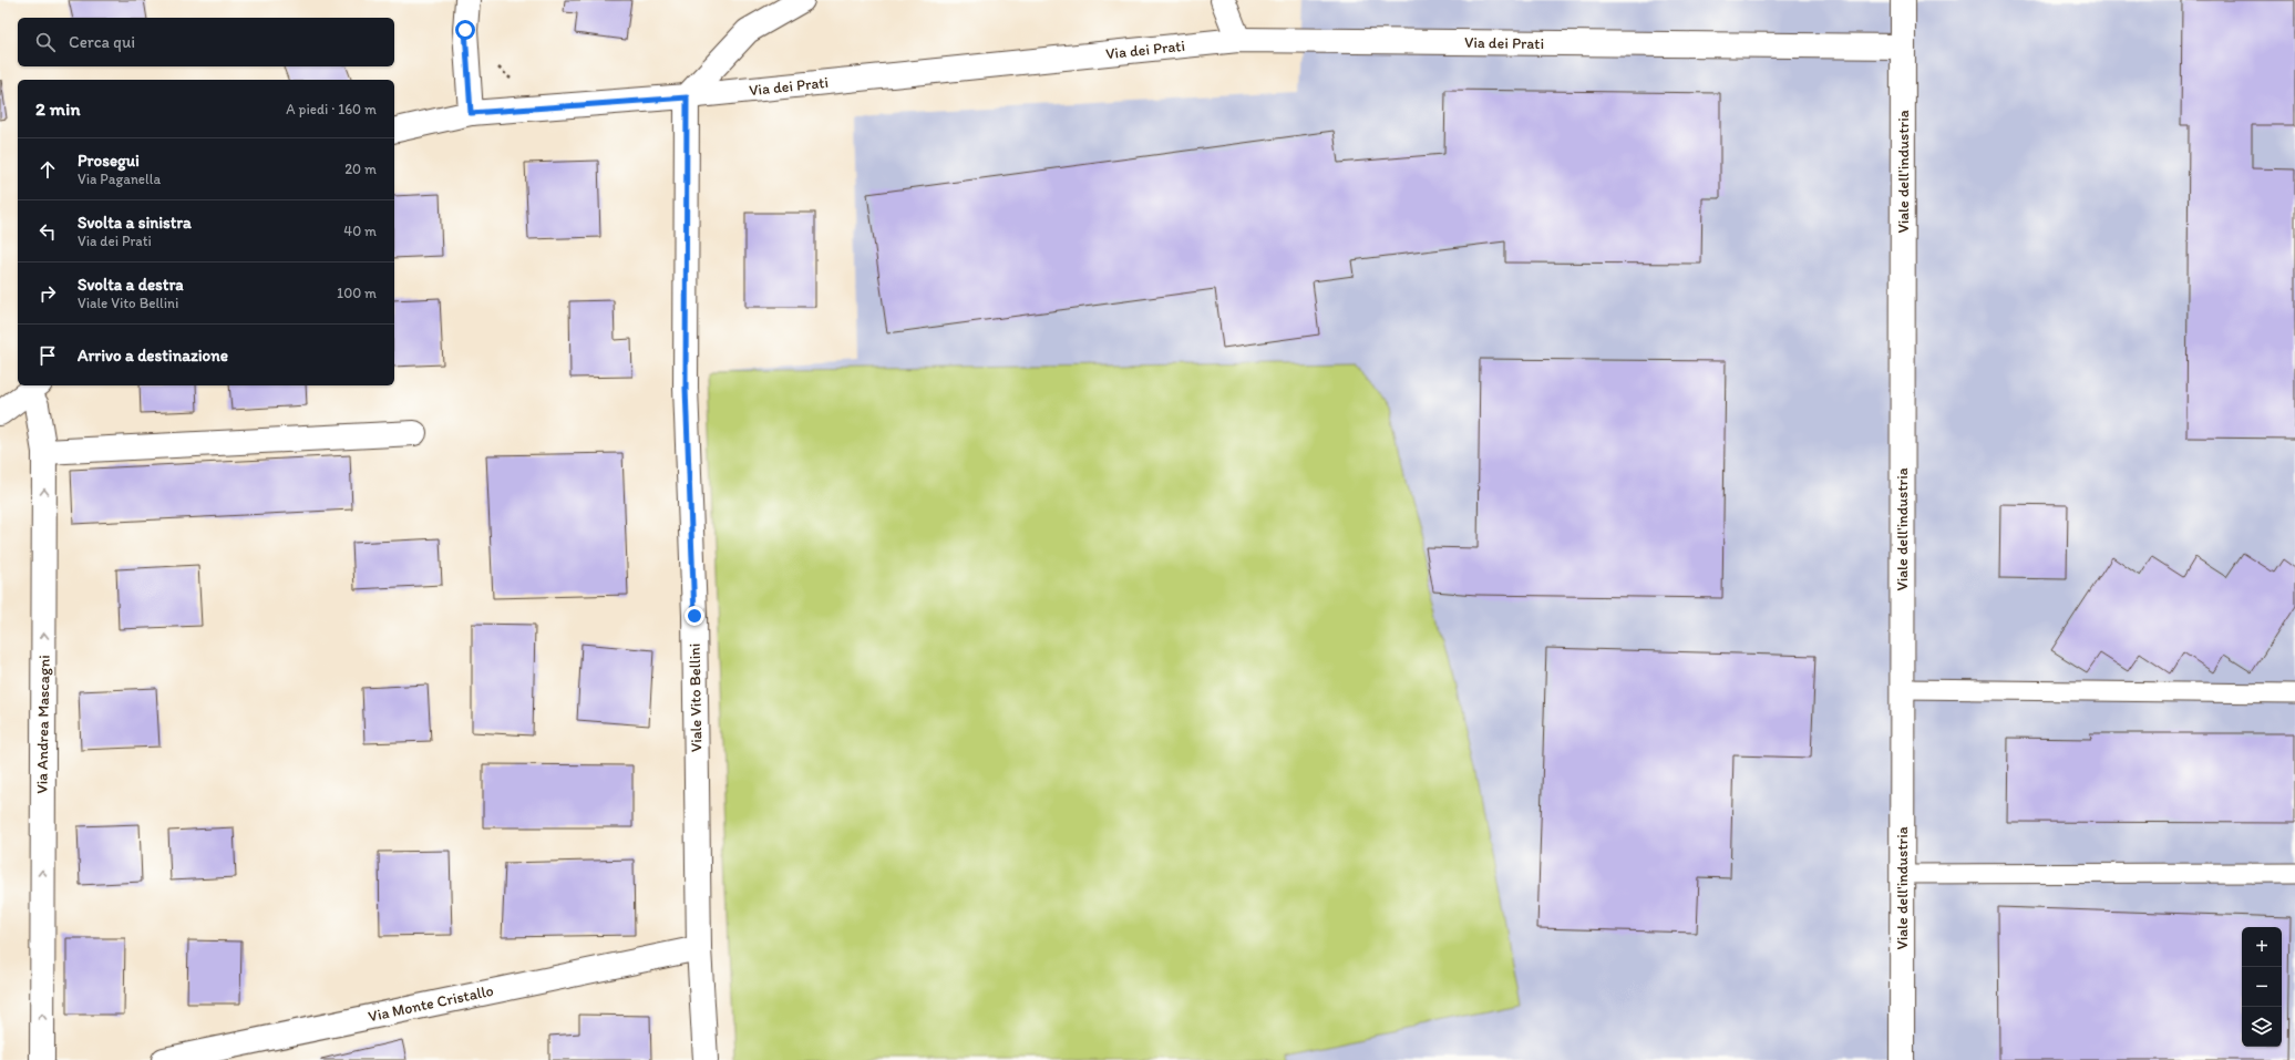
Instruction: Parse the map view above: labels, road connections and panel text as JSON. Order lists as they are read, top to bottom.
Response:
{
  "streets": {
    "street": [
      "Via dei Prati",
      "Viale dell'industria",
      "Viale Vito Bellini",
      "Via Andrea Mascagni",
      "Via Monte Cristallo"
    ]
  },
  "crossings": [
    ["Via dei Prati", "Viale dell'industria"],
    ["Via dei Prati", "Viale Vito Bellini"],
    ["Viale Vito Bellini", "Via Monte Cristallo"]
  ],
  "one_way": ["Via Andrea Mascagni"],
  "page": {
    "search": "Cerca qui",
    "heading": ["2 min", "A piedi · 160 m"],
    "list": [
      ["Prosegui", "Via Paganella", "20 m"],
      ["Svolta a sinistra", "Via dei Prati", "40 m"],
      ["Svolta a destra", "Viale Vito Bellini", "100 m"],
      "Arrivo a destinazione"
    ],
    "map_buttons": ["+", "−"]
  }
}
